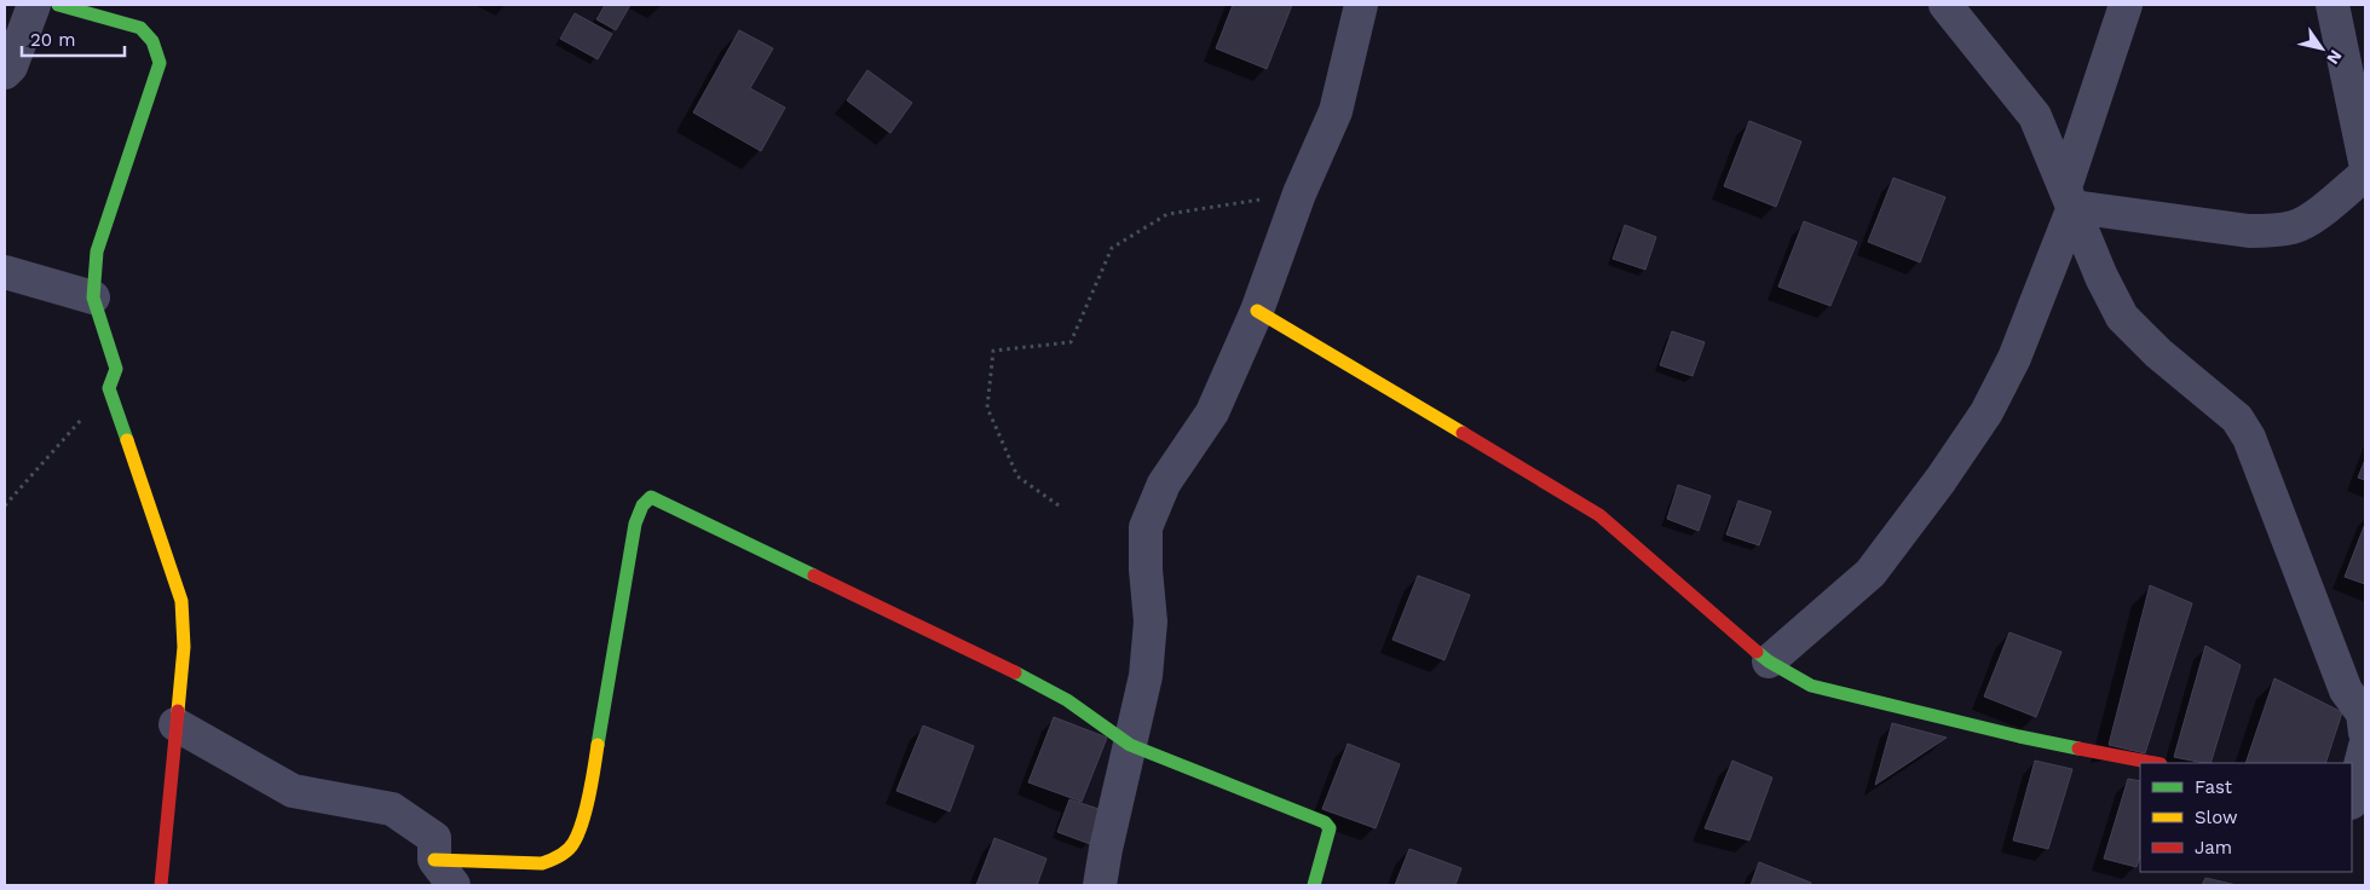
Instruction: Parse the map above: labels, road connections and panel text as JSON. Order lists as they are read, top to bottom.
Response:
{
  "legend": ["Fast", "Slow", "Jam"],
  "scale_bar": "20 m",
  "north": "bottom right"
}
